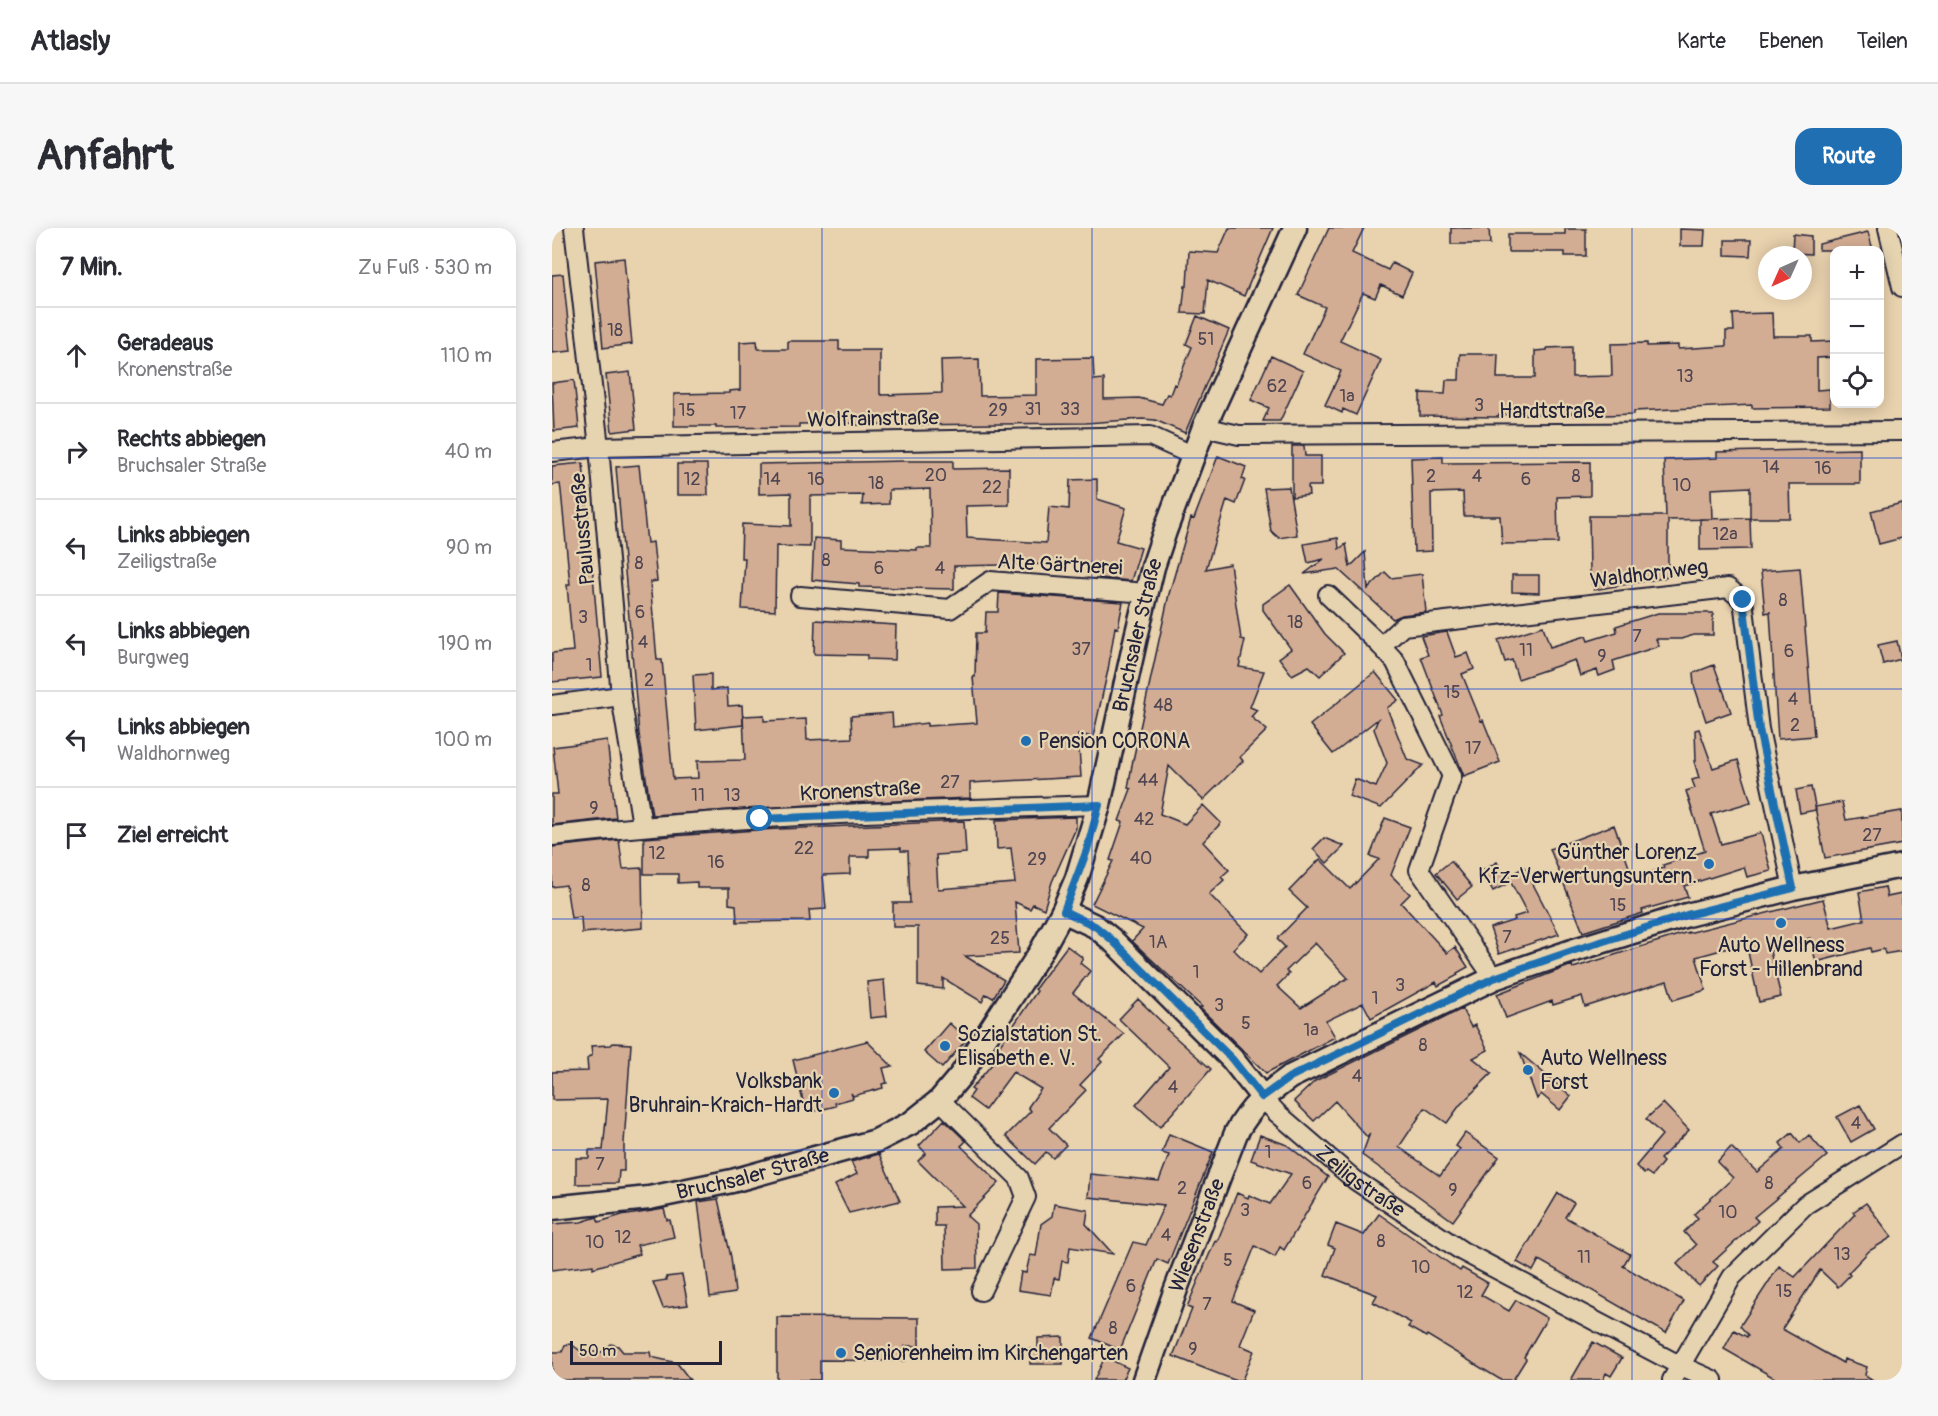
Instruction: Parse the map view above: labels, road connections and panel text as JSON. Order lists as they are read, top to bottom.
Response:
{
  "streets": {
    "street": [
      "Hardtstraße",
      "Wolfrainstraße",
      "Paulusstraße",
      "Alte Gärtnerei",
      "Waldhornweg",
      "Bruchsaler Straße",
      "Kronenstraße",
      "Zeiligstraße",
      "Wiesenstraße"
    ]
  },
  "crossings": [
    ["Hardtstraße", "Bruchsaler Straße"],
    ["Wolfrainstraße", "Paulusstraße"],
    ["Wolfrainstraße", "Bruchsaler Straße"],
    ["Paulusstraße", "Kronenstraße"],
    ["Alte Gärtnerei", "Bruchsaler Straße"],
    ["Waldhornweg", "Wiesenstraße"],
    ["Bruchsaler Straße", "Kronenstraße"],
    ["Bruchsaler Straße", "Zeiligstraße"],
    ["Zeiligstraße", "Wiesenstraße"]
  ],
  "places": [
    "Pension CORONA",
    "Günther Lorenz Kfz-Verwertungsuntern.",
    "Auto Wellness Forst - Hillenbrand",
    "Sozialstation St. Elisabeth e. V.",
    "Auto Wellness Forst",
    "Volksbank Bruhrain-Kraich-Hardt",
    "Seniorenheim im Kirchengarten"
  ],
  "house_numbers": [
    "18",
    "51",
    "13",
    "62",
    "1a",
    "3",
    "31",
    "33",
    "15",
    "29",
    "17",
    "14",
    "16",
    "20",
    "2",
    "4",
    "8",
    "12",
    "14",
    "16",
    "6",
    "18",
    "10",
    "22",
    "12a",
    "8",
    "8",
    "6",
    "4",
    "8",
    "6",
    "3",
    "18",
    "7",
    "4",
    "37",
    "11",
    "6",
    "9",
    "1",
    "2",
    "15",
    "4",
    "48",
    "2",
    "17",
    "44",
    "27",
    "11",
    "13",
    "9",
    "42",
    "27",
    "22",
    "12",
    "40",
    "29",
    "16",
    "8",
    "15",
    "7",
    "25",
    "1A",
    "1",
    "3",
    "1",
    "3",
    "5",
    "1a",
    "8",
    "4",
    "4",
    "4",
    "1",
    "7",
    "6",
    "8",
    "2",
    "9",
    "3",
    "10",
    "4",
    "12",
    "8",
    "10",
    "13",
    "11",
    "5",
    "10",
    "6",
    "15",
    "12",
    "7",
    "8",
    "9"
  ],
  "scale_bar": "50 m",
  "north": "bottom left",
  "page": {
    "header": "Atlasly",
    "nav": ["Karte", "Ebenen", "Teilen"],
    "buttons": "Route",
    "title": "Anfahrt",
    "heading": ["7 Min.", "Zu Fuß · 530 m"],
    "map_buttons": ["+", "−"],
    "list": [
      ["Geradeaus", "Kronenstraße", "110 m"],
      ["Rechts abbiegen", "Bruchsaler Straße", "40 m"],
      ["Links abbiegen", "Zeiligstraße", "90 m"],
      ["Links abbiegen", "Burgweg", "190 m"],
      ["Links abbiegen", "Waldhornweg", "100 m"],
      "Ziel erreicht"
    ],
    "scale": "50 m"
  }
}
